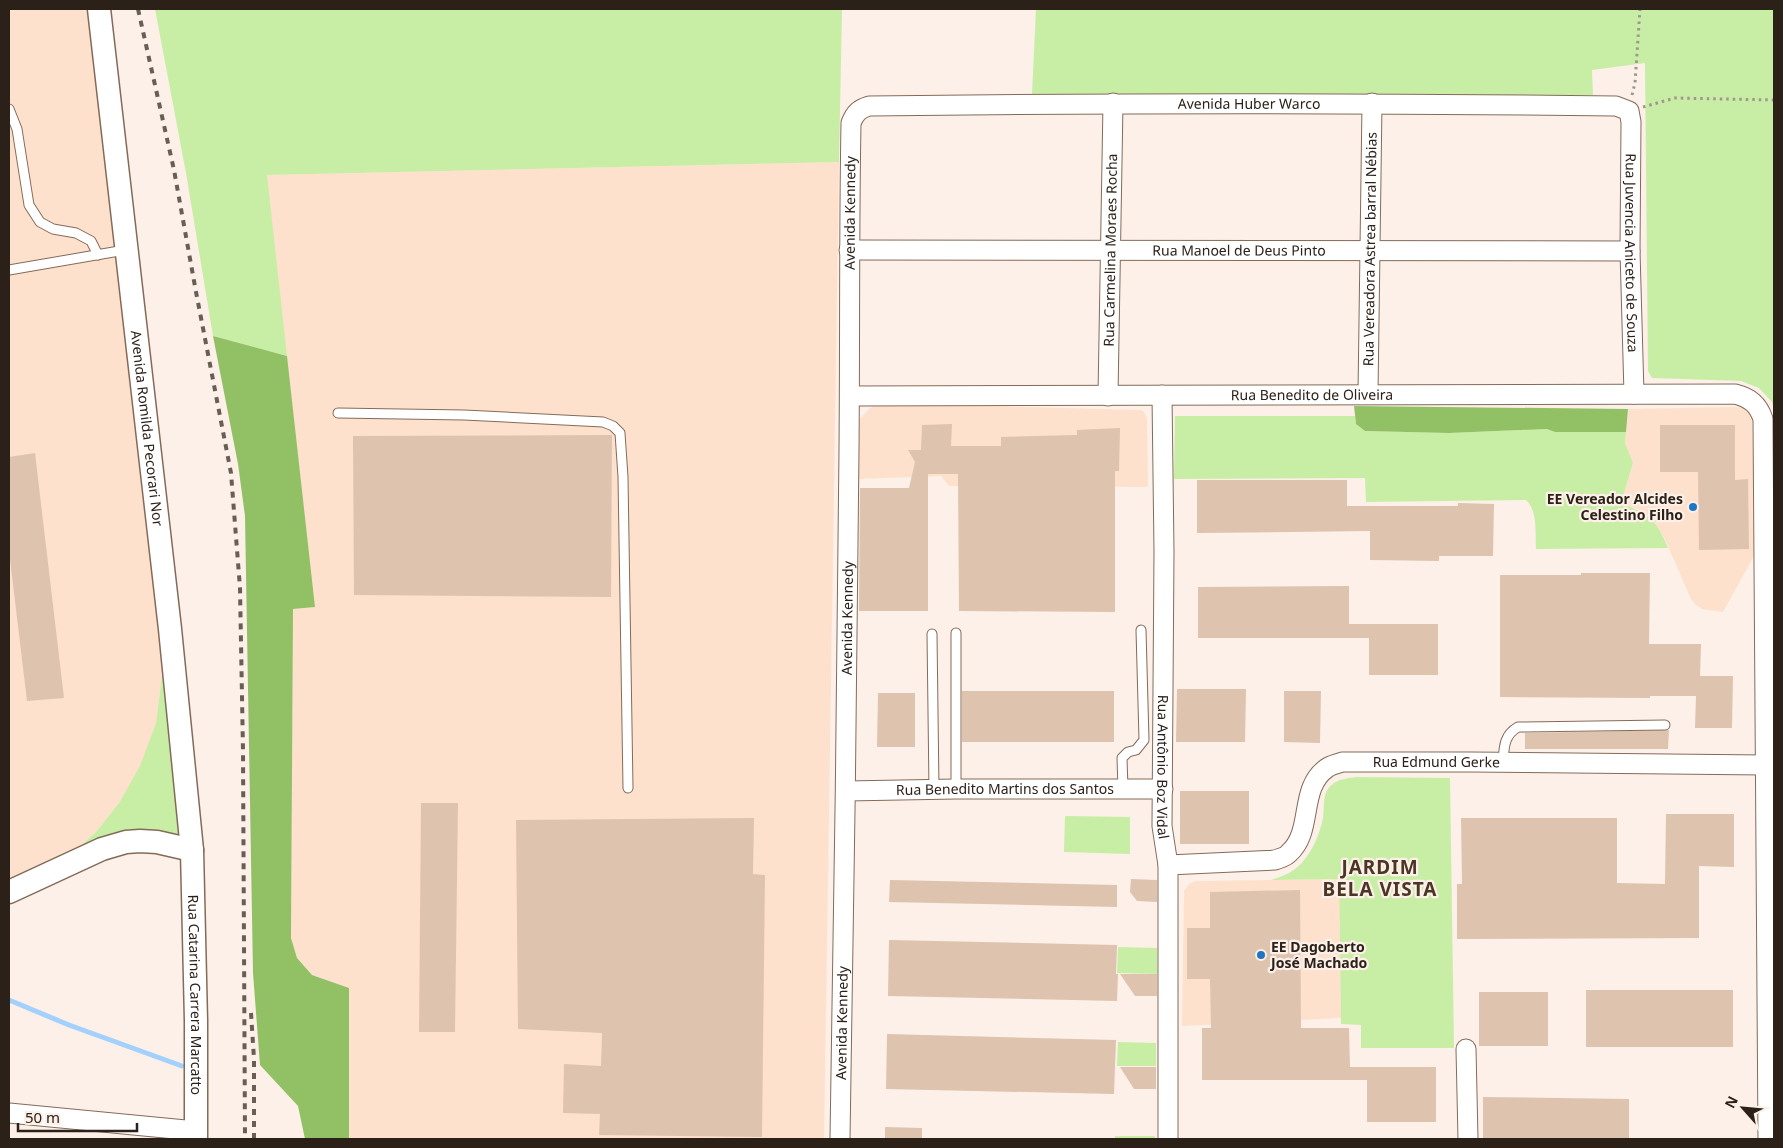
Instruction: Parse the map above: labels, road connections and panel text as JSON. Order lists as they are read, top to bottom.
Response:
{
  "streets": {
    "street": [
      "Avenida Huber Warco",
      "Avenida Kennedy",
      "Rua Vereadora Astrea barral Nébias",
      "Rua Carmelina Moraes Rocha",
      "Rua Manoel de Deus Pinto",
      "Rua Juvencia Aniceto de Souza",
      "Rua Benedito de Oliveira",
      "Avenida Romilda Pecorari Nor",
      "Rua Edmund Gerke",
      "Rua Antônio Boz Vidal",
      "Rua Benedito Martins dos Santos",
      "Rua Catarina Carrera Marcatto"
    ]
  },
  "crossings": [
    ["Avenida Huber Warco", "Avenida Kennedy"],
    ["Avenida Huber Warco", "Rua Vereadora Astrea barral Nébias"],
    ["Avenida Huber Warco", "Rua Carmelina Moraes Rocha"],
    ["Avenida Huber Warco", "Rua Juvencia Aniceto de Souza"],
    ["Avenida Kennedy", "Rua Manoel de Deus Pinto"],
    ["Avenida Kennedy", "Rua Benedito de Oliveira"],
    ["Avenida Kennedy", "Rua Benedito Martins dos Santos"],
    ["Rua Vereadora Astrea barral Nébias", "Rua Manoel de Deus Pinto"],
    ["Rua Vereadora Astrea barral Nébias", "Rua Benedito de Oliveira"],
    ["Rua Carmelina Moraes Rocha", "Rua Manoel de Deus Pinto"],
    ["Rua Carmelina Moraes Rocha", "Rua Benedito de Oliveira"],
    ["Rua Manoel de Deus Pinto", "Rua Juvencia Aniceto de Souza"],
    ["Rua Juvencia Aniceto de Souza", "Rua Benedito de Oliveira"],
    ["Rua Benedito de Oliveira", "Rua Edmund Gerke"],
    ["Rua Benedito de Oliveira", "Rua Antônio Boz Vidal"],
    ["Avenida Romilda Pecorari Nor", "Rua Catarina Carrera Marcatto"],
    ["Rua Edmund Gerke", "Rua Antônio Boz Vidal"],
    ["Rua Antônio Boz Vidal", "Rua Benedito Martins dos Santos"]
  ],
  "districts": ["JARDIM BELA VISTA"],
  "places": ["EE Vereador Alcides Celestino Filho", "EE Dagoberto José Machado"],
  "scale_bar": "50 m",
  "north": "top left"
}
